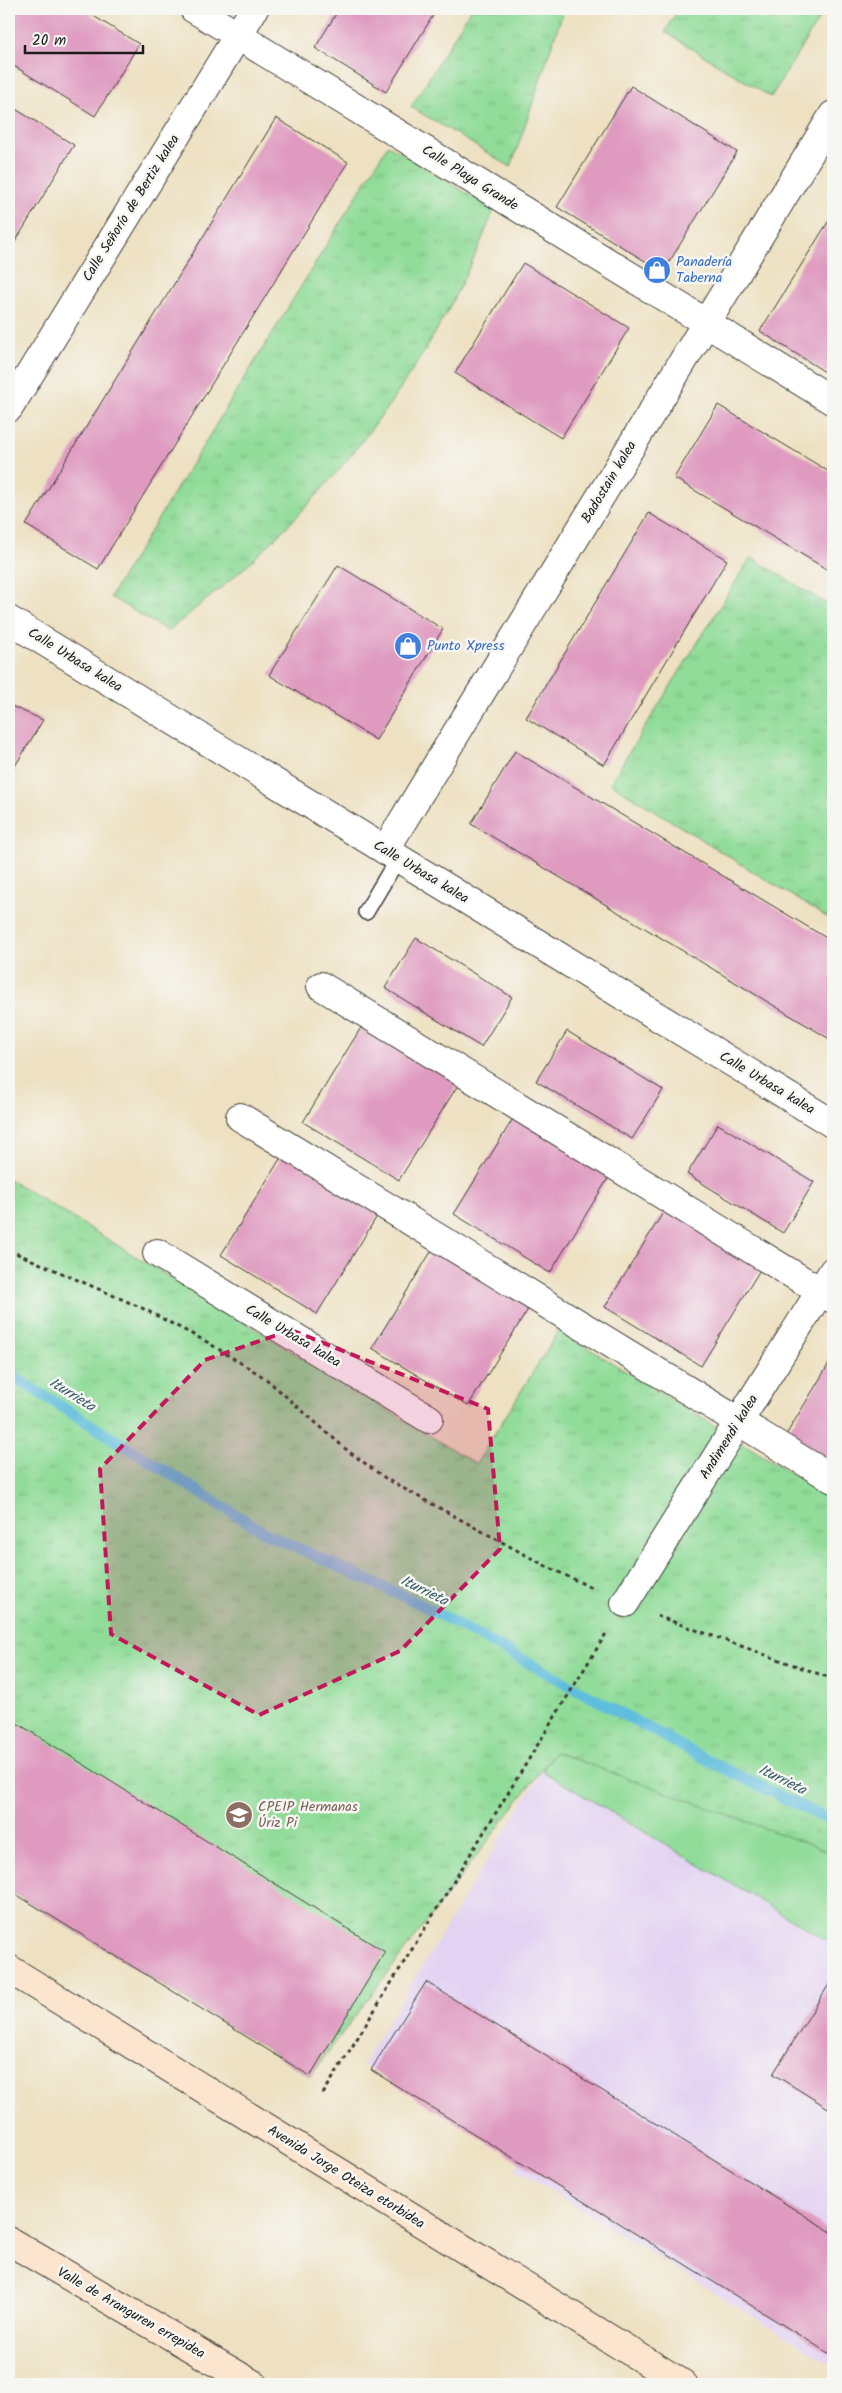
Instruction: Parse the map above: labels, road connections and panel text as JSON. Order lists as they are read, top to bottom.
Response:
{
  "streets": {
    "street": [
      "Calle Playa Grande",
      "Calle Señorío de Bertiz kalea",
      "Badostain kalea",
      "Calle Urbasa kalea",
      "Andimendi kalea",
      "Avenida Jorge Oteiza etorbidea",
      "Valle de Aranguren errepidea"
    ]
  },
  "crossings": [
    ["Badostain kalea", "Calle Urbasa kalea"]
  ],
  "water": ["Iturrieta"],
  "places": {
    "shop": ["Panadería Taberna", "Punto Xpress"],
    "school or university": ["CPEIP Hermanas Úriz Pi"]
  },
  "scale_bar": "20 m"
}
